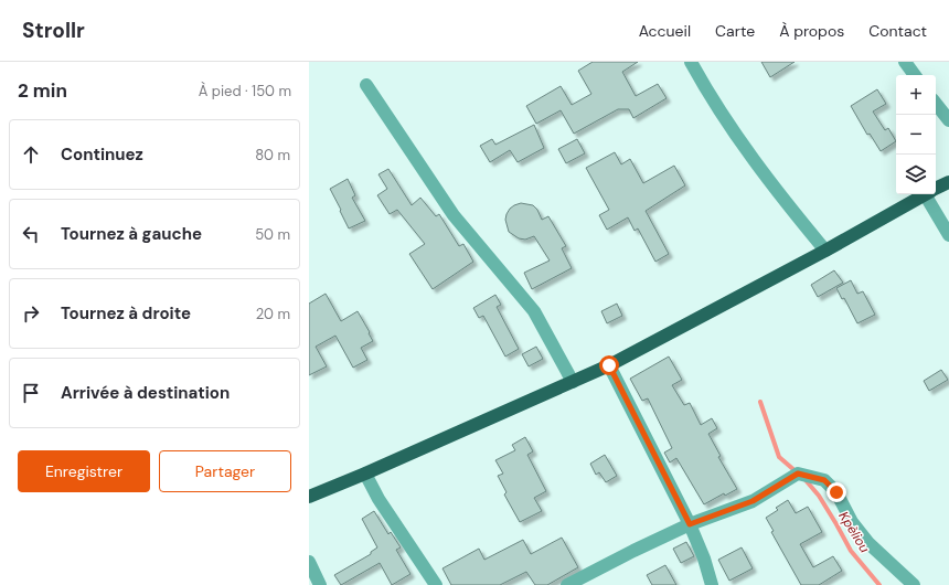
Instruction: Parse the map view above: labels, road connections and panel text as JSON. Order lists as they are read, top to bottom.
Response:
{
  "water": ["Kpèliou"],
  "page": {
    "header": "Strollr",
    "nav": [
      "Accueil",
      "Carte",
      "À propos",
      "Contact"
    ],
    "heading": ["2 min", "À pied · 150 m"],
    "map_buttons": ["+", "−"],
    "list": [
      ["Continuez", "80 m"],
      ["Tournez à gauche", "50 m"],
      ["Tournez à droite", "20 m"],
      "Arrivée à destination"
    ],
    "buttons": ["Enregistrer", "Partager"]
  }
}
